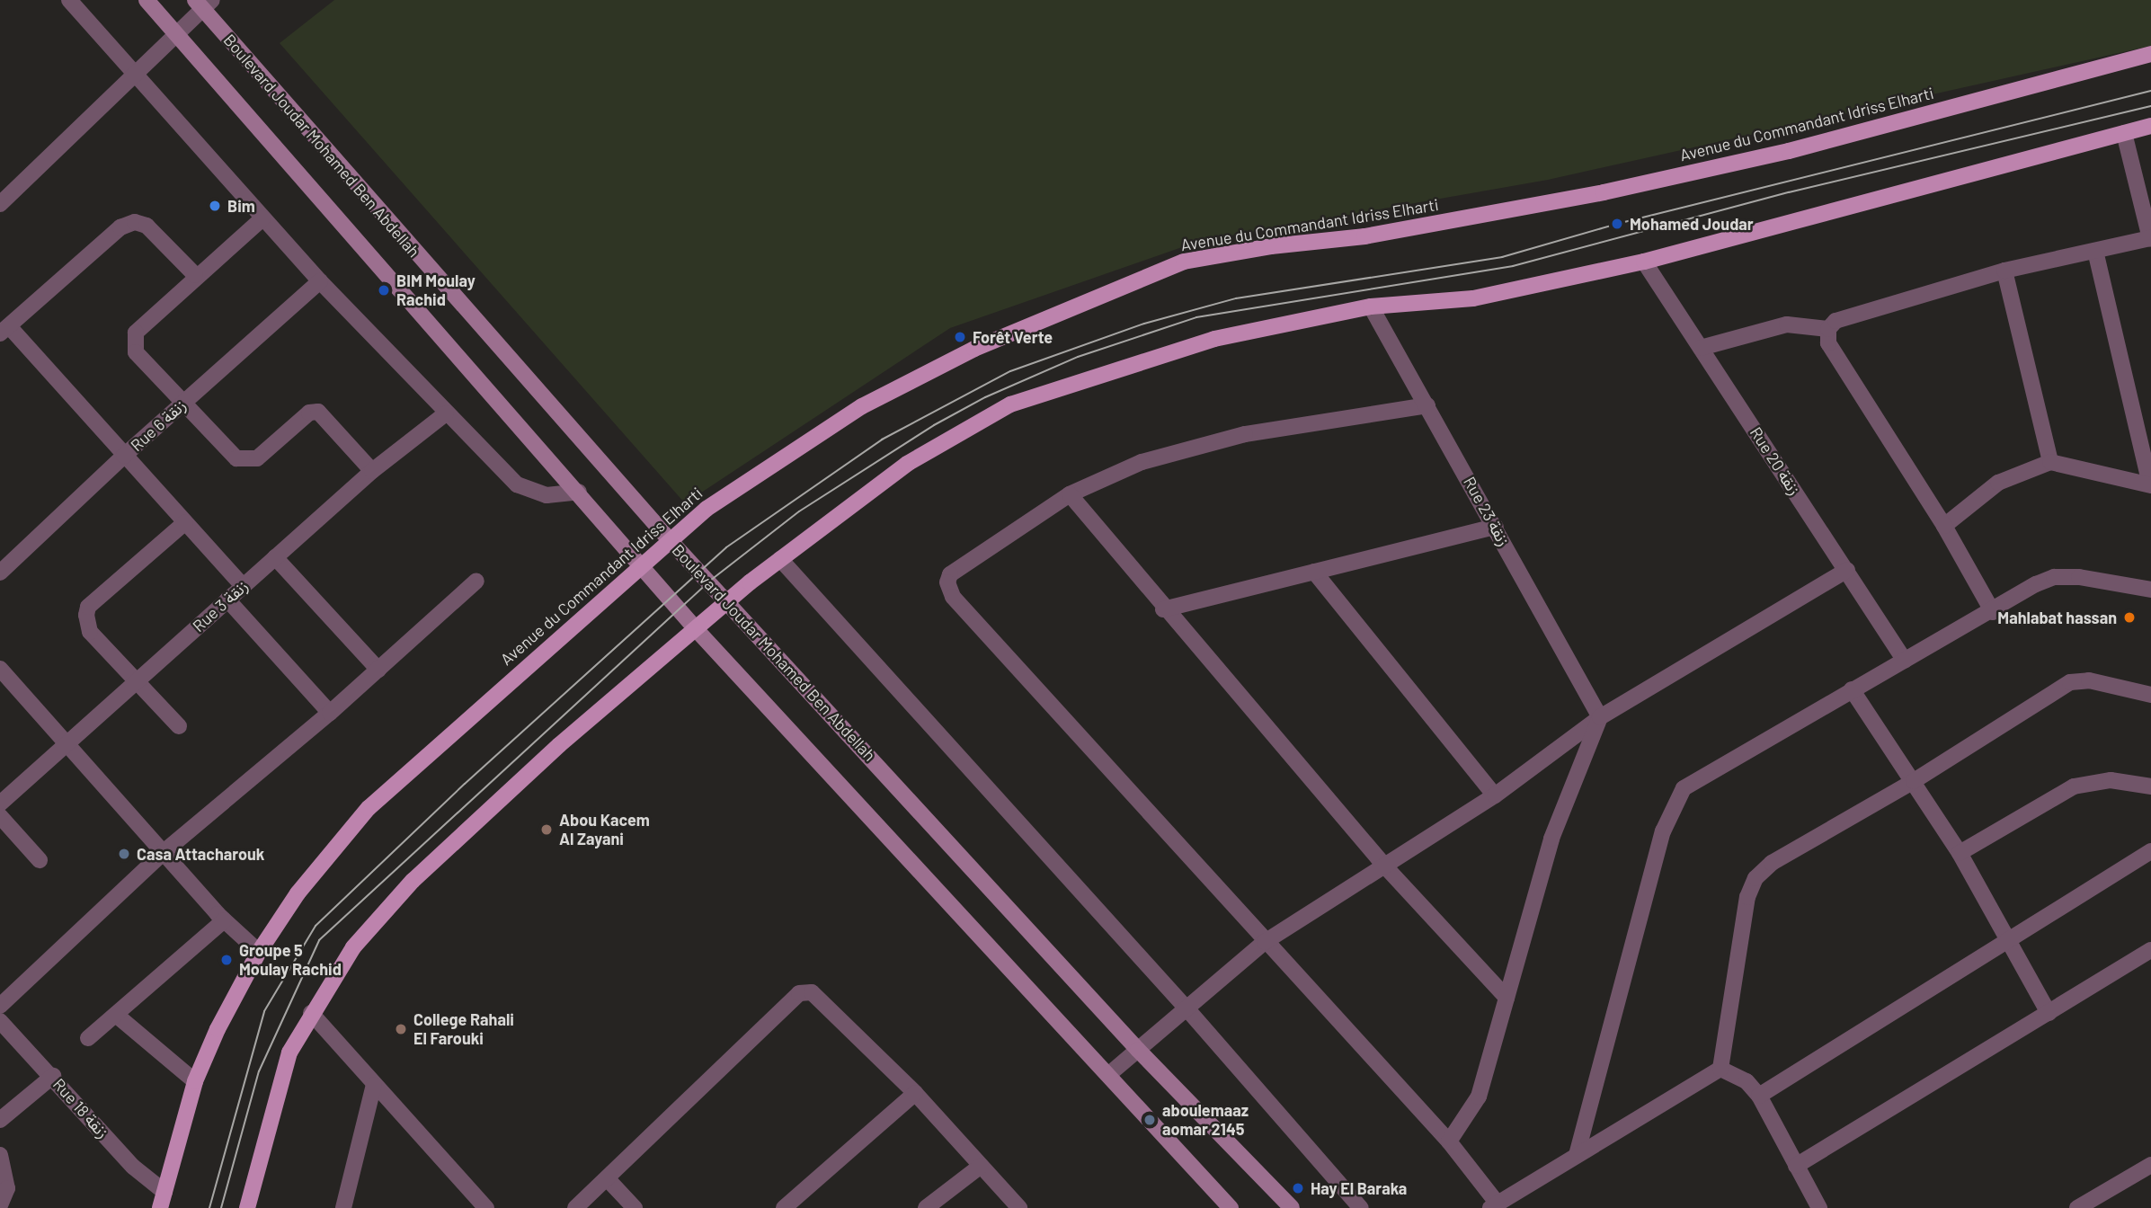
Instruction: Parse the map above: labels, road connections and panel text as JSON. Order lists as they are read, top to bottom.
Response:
{
  "streets": {
    "main road": ["Avenue du Commandant Idriss Elharti", "Boulevard Joudar Mohamed Ben Abdellah"],
    "street": [
      "Rue 6 زنقة",
      "Rue 20 زنقة",
      "Rue 23 زنقة",
      "Rue 3 زنقة",
      "Rue 18 زنقة"
    ]
  },
  "crossings": [
    ["Avenue du Commandant Idriss Elharti", "Boulevard Joudar Mohamed Ben Abdellah"],
    ["Avenue du Commandant Idriss Elharti", "Rue 18 زنقة"]
  ],
  "places": [
    "Bim",
    "Mohamed Joudar",
    "BIM Moulay Rachid",
    "Forêt Verte",
    "Mahlabat hassan",
    "Abou Kacem Al Zayani",
    "Casa Attacharouk",
    "Groupe 5 Moulay Rachid",
    "College Rahali El Farouki",
    "aboulemaaz aomar 2145",
    "Hay El Baraka"
  ]
}
